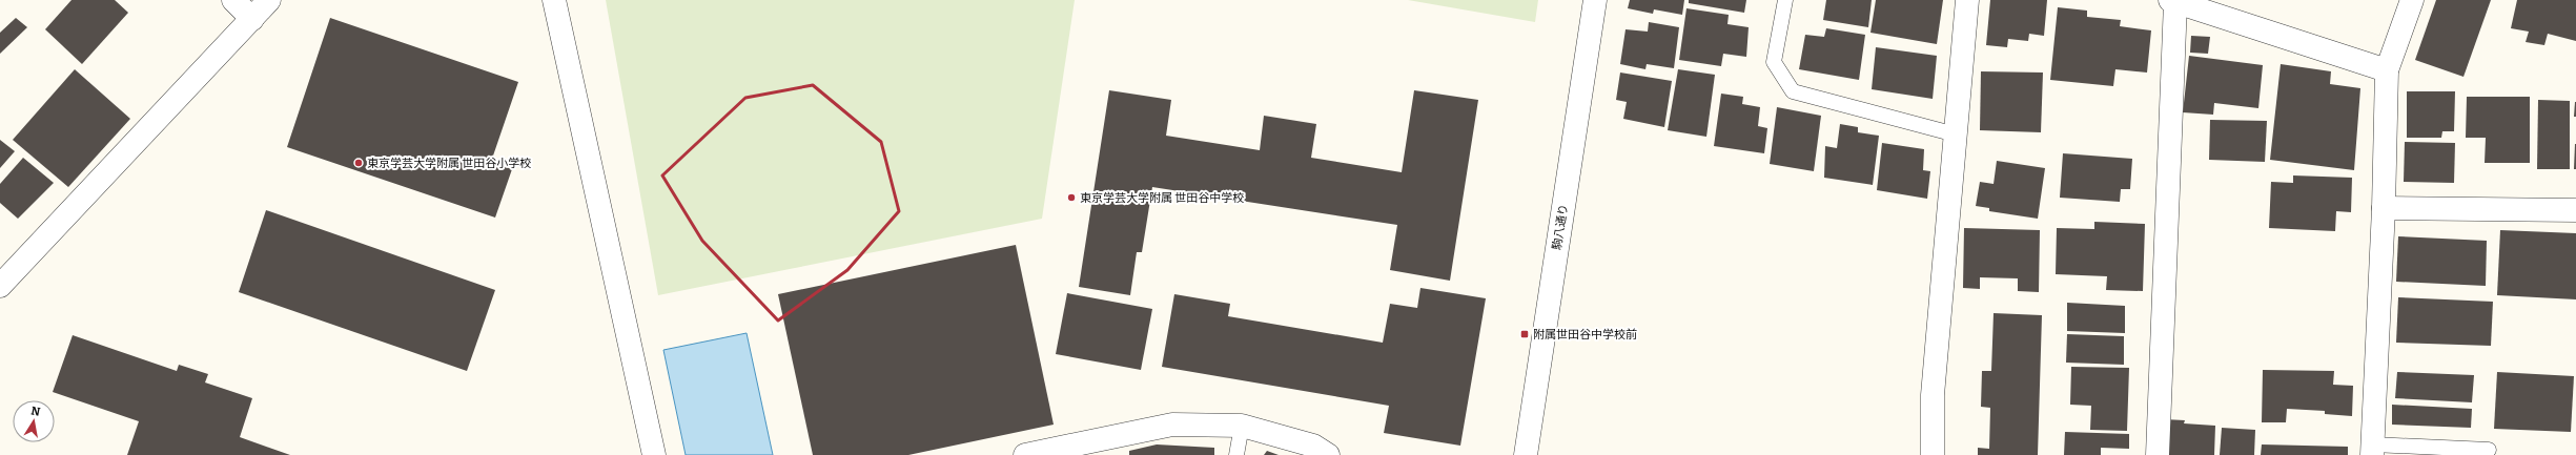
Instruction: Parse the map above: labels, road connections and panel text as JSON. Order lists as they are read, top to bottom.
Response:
{
  "streets": {
    "street": ["駒八通り"]
  },
  "places": {
    "other": ["東京学芸大学附属 世田谷小学校", "東京学芸大学附属 世田谷中学校"],
    "transit": ["附属世田谷中学校前"]
  },
  "north": "top"
}
